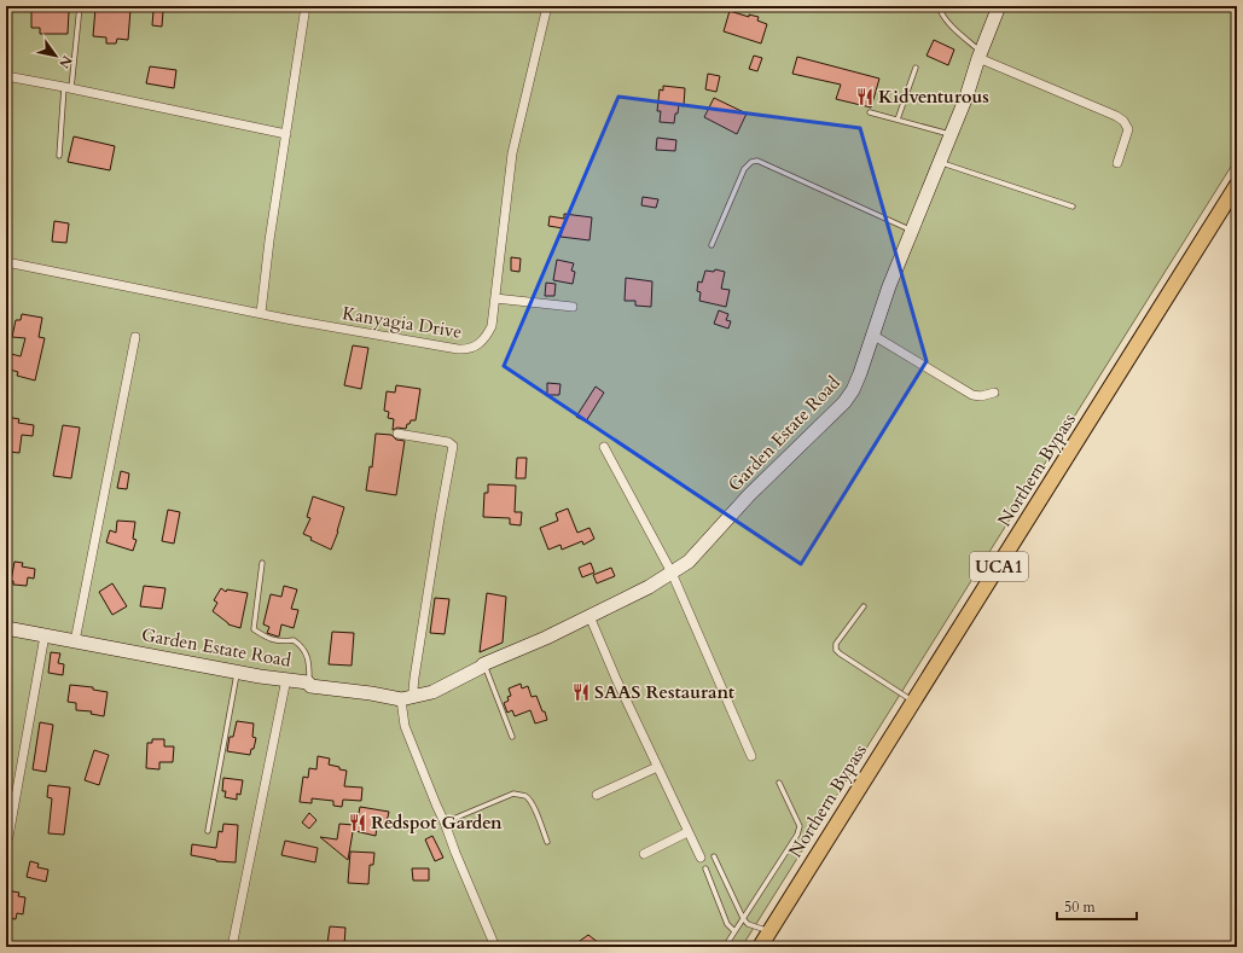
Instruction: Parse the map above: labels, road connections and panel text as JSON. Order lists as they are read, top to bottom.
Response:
{
  "streets": {
    "main road": ["Northern Bypass", "UCA1"],
    "street": ["Kanyagia Drive", "Garden Estate Road"]
  },
  "places": {
    "restaurant": ["Kidventurous", "SAAS Restaurant", "Redspot Garden"]
  },
  "scale_bar": "50 m",
  "north": "bottom right"
}
